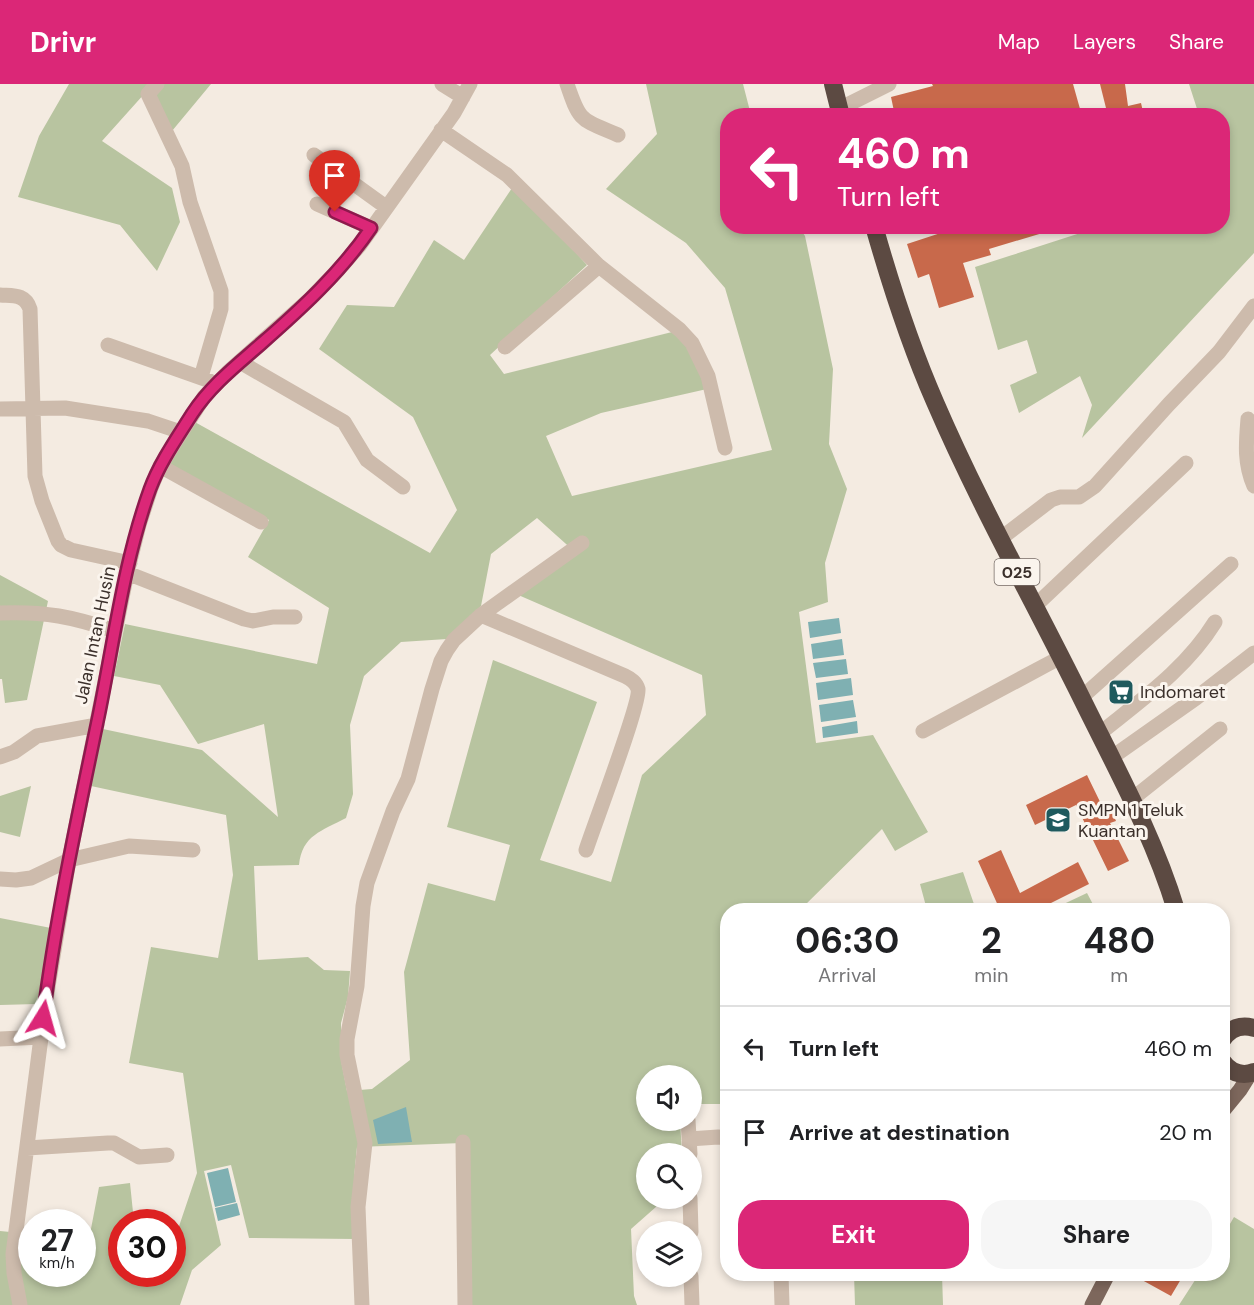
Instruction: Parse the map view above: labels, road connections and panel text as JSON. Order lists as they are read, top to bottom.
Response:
{
  "streets": {
    "highway": ["025"],
    "street": ["Jalan Intan Husin"]
  },
  "places": {
    "supermarket": ["Indomaret"],
    "school or university": ["SMPN 1 Teluk Kuantan"]
  },
  "page": {
    "header": "Drivr",
    "nav": ["Map", "Layers", "Share"],
    "turn": ["460 m", "Turn left"],
    "eta": [
      "06:30",
      "Arrival",
      "2",
      "min",
      "480",
      "m"
    ],
    "list": [
      {
        "name": "Turn left",
        "value": "460 m"
      },
      {
        "name": "Arrive at destination",
        "value": "20 m"
      }
    ],
    "buttons": ["Exit", "Share"],
    "speed": "27 km/h",
    "limit": "30"
  }
}
